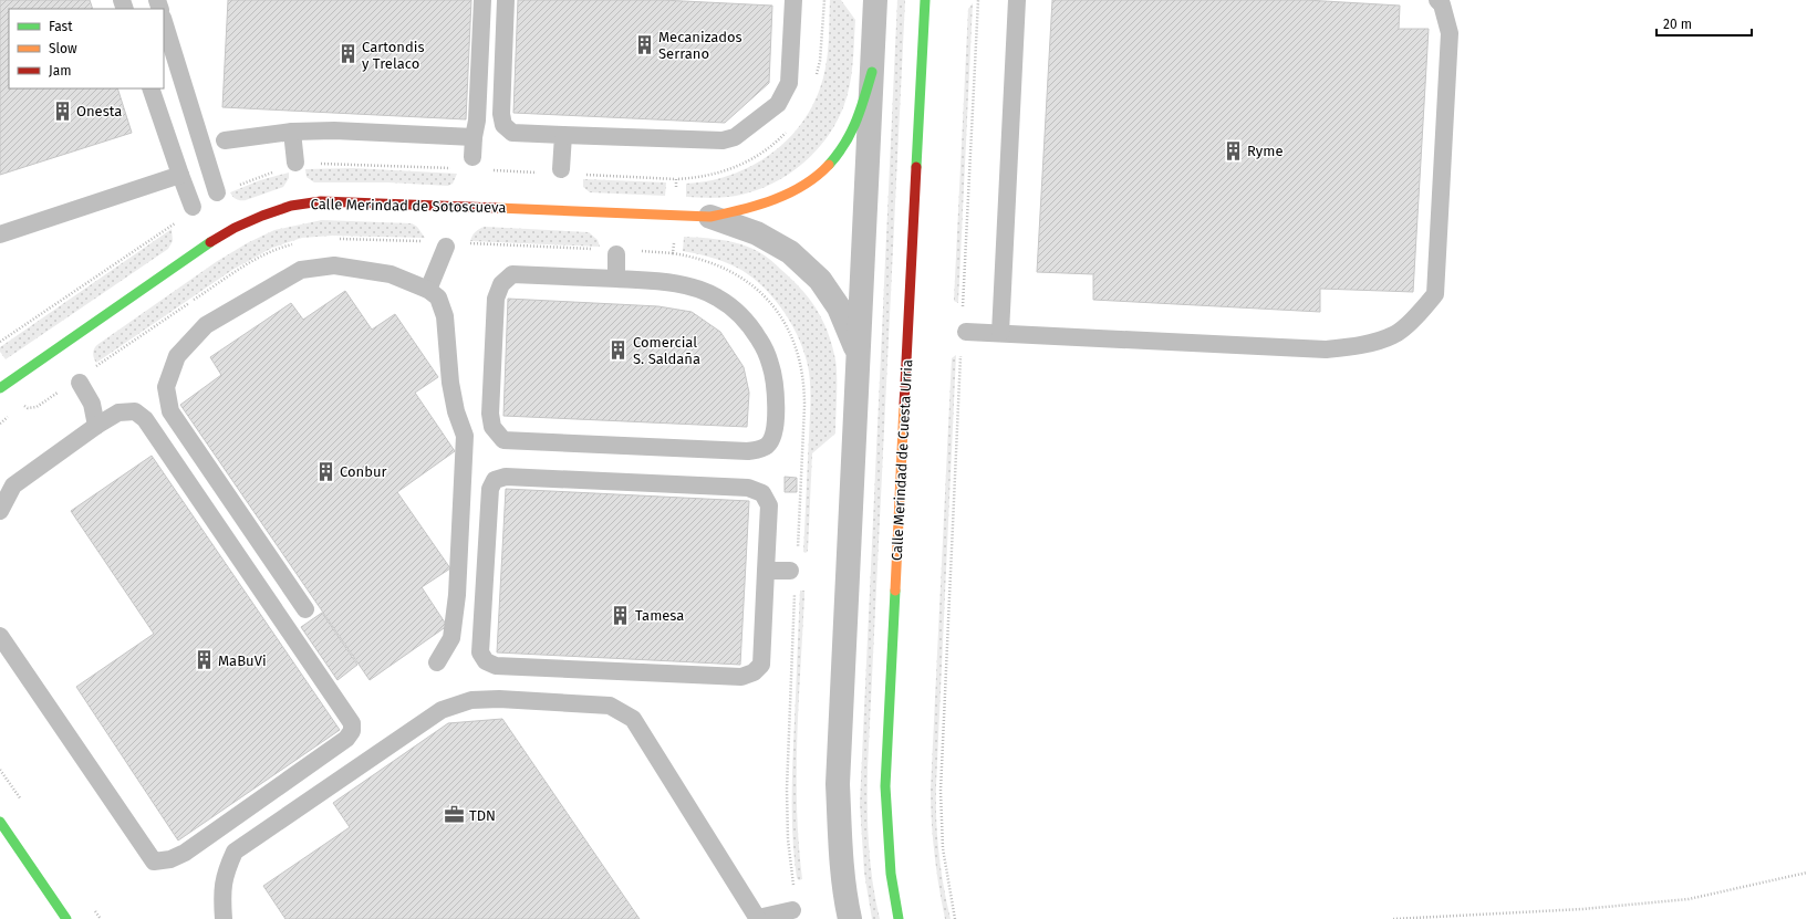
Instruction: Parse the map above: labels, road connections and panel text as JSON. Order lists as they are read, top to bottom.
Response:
{
  "streets": {
    "street": ["Calle Merindad de Sotoscueva", "Calle Merindad de Cuesta Urria"]
  },
  "places": {
    "building": [
      "Mecanizados Serrano",
      "Cartondis y Trelaco",
      "Onesta",
      "Ryme",
      "Comercial S. Saldaña",
      "Conbur",
      "Tamesa",
      "MaBuVi"
    ],
    "office": ["TDN"]
  },
  "legend": ["Fast", "Slow", "Jam"],
  "scale_bar": "20 m"
}
